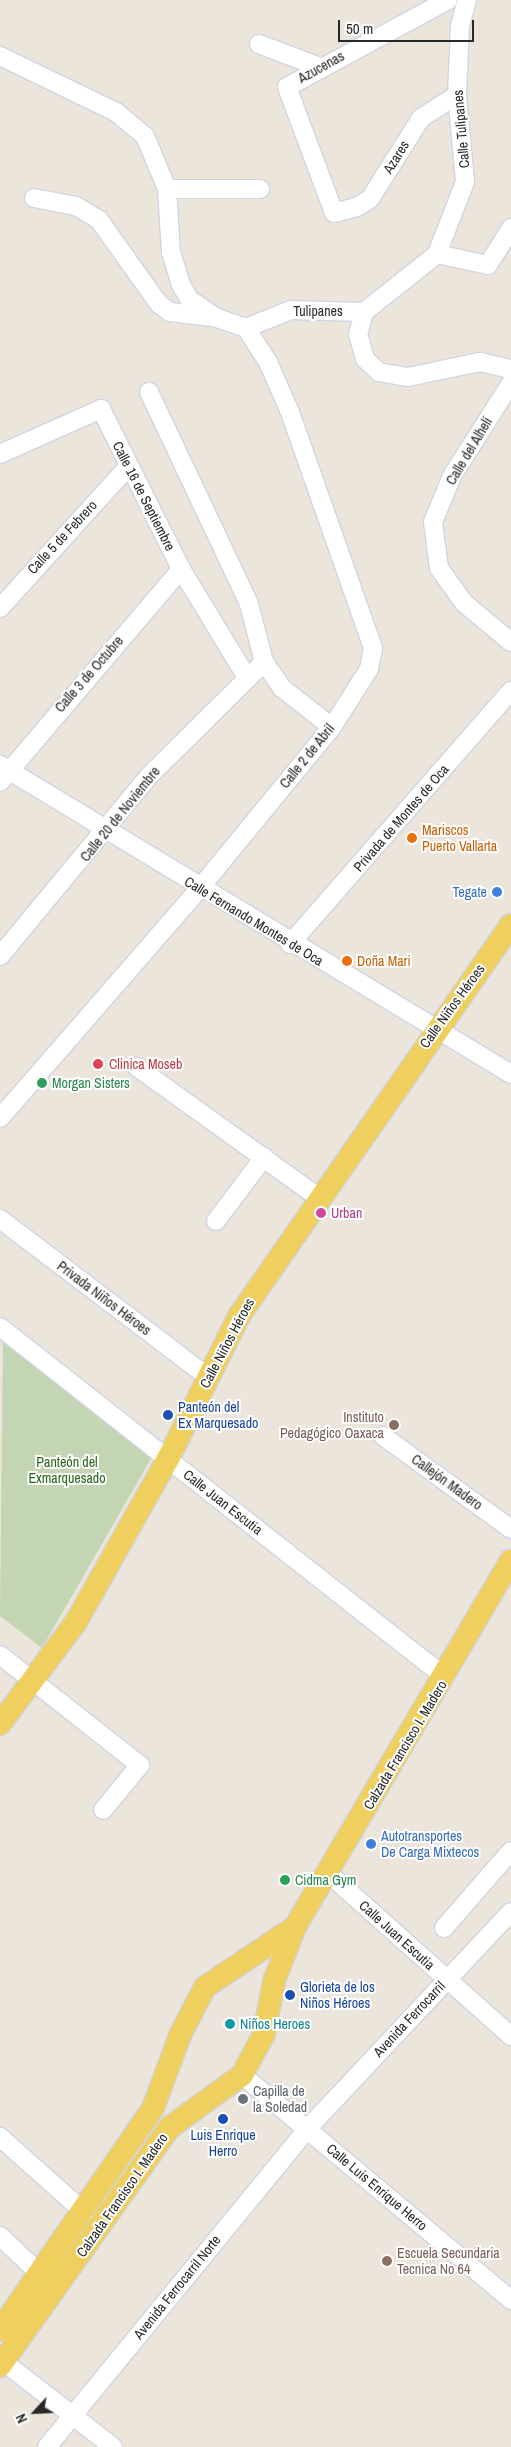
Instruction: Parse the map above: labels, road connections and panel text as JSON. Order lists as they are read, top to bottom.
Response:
{
  "streets": {
    "main road": ["Calle Niños Héroes", "Calzada Francisco I. Madero"],
    "street": [
      "Azucenas",
      "Calle Tulipanes",
      "Azares",
      "Tulipanes",
      "Calle del Alhelí",
      "Calle 16 de Septiembre",
      "Calle 5 de Febrero",
      "Calle 3 de Octubre",
      "Calle 2 de Abril",
      "Calle 20 de Noviembre",
      "Privada de Montes de Oca",
      "Calle Fernando Montes de Oca",
      "Privada Niños Héroes",
      "Callejón Madero",
      "Calle Juan Escutia",
      "Avenida Ferrocarril",
      "Calle Luis Enrique Herro",
      "Avenida Ferrocarril Norte"
    ]
  },
  "crossings": [
    ["Azucenas", "Azares"],
    ["Calle Tulipanes", "Azares"],
    ["Tulipanes", "Calle 2 de Abril"],
    ["Calle 16 de Septiembre", "Calle 5 de Febrero"],
    ["Calle 16 de Septiembre", "Calle 3 de Octubre"],
    ["Calle 16 de Septiembre", "Calle 20 de Noviembre"],
    ["Calle 3 de Octubre", "Calle Fernando Montes de Oca"],
    ["Calle 2 de Abril", "Calle Fernando Montes de Oca"],
    ["Calle 20 de Noviembre", "Calle Fernando Montes de Oca"],
    ["Privada de Montes de Oca", "Calle Fernando Montes de Oca"],
    ["Calle Fernando Montes de Oca", "Calle Niños Héroes"],
    ["Calle Niños Héroes", "Privada Niños Héroes"],
    ["Calle Niños Héroes", "Calle Juan Escutia"],
    ["Calle Juan Escutia", "Calzada Francisco I. Madero"],
    ["Calle Juan Escutia", "Avenida Ferrocarril"],
    ["Calzada Francisco I. Madero", "Calle Luis Enrique Herro"],
    ["Avenida Ferrocarril", "Calle Luis Enrique Herro"],
    ["Avenida Ferrocarril", "Avenida Ferrocarril Norte"],
    ["Calle Luis Enrique Herro", "Avenida Ferrocarril Norte"]
  ],
  "parks": ["Panteón del Exmarquesado"],
  "places": [
    "Mariscos Puerto Vallarta",
    "Tegate",
    "Doña Mari",
    "Clinica Moseb",
    "Morgan Sisters",
    "Urban",
    "Panteón del Ex Marquesado",
    "Instituto Pedagógico Oaxaca",
    "Autotransportes De Carga Mixtecos",
    "Cidma Gym",
    "Glorieta de los Niños Héroes",
    "Niños Heroes",
    "Capilla de la Soledad",
    "Luis Enrique Herro",
    "Escuela Secundaria Tecnica No 64"
  ],
  "scale_bar": "50 m",
  "north": "bottom left"
}
